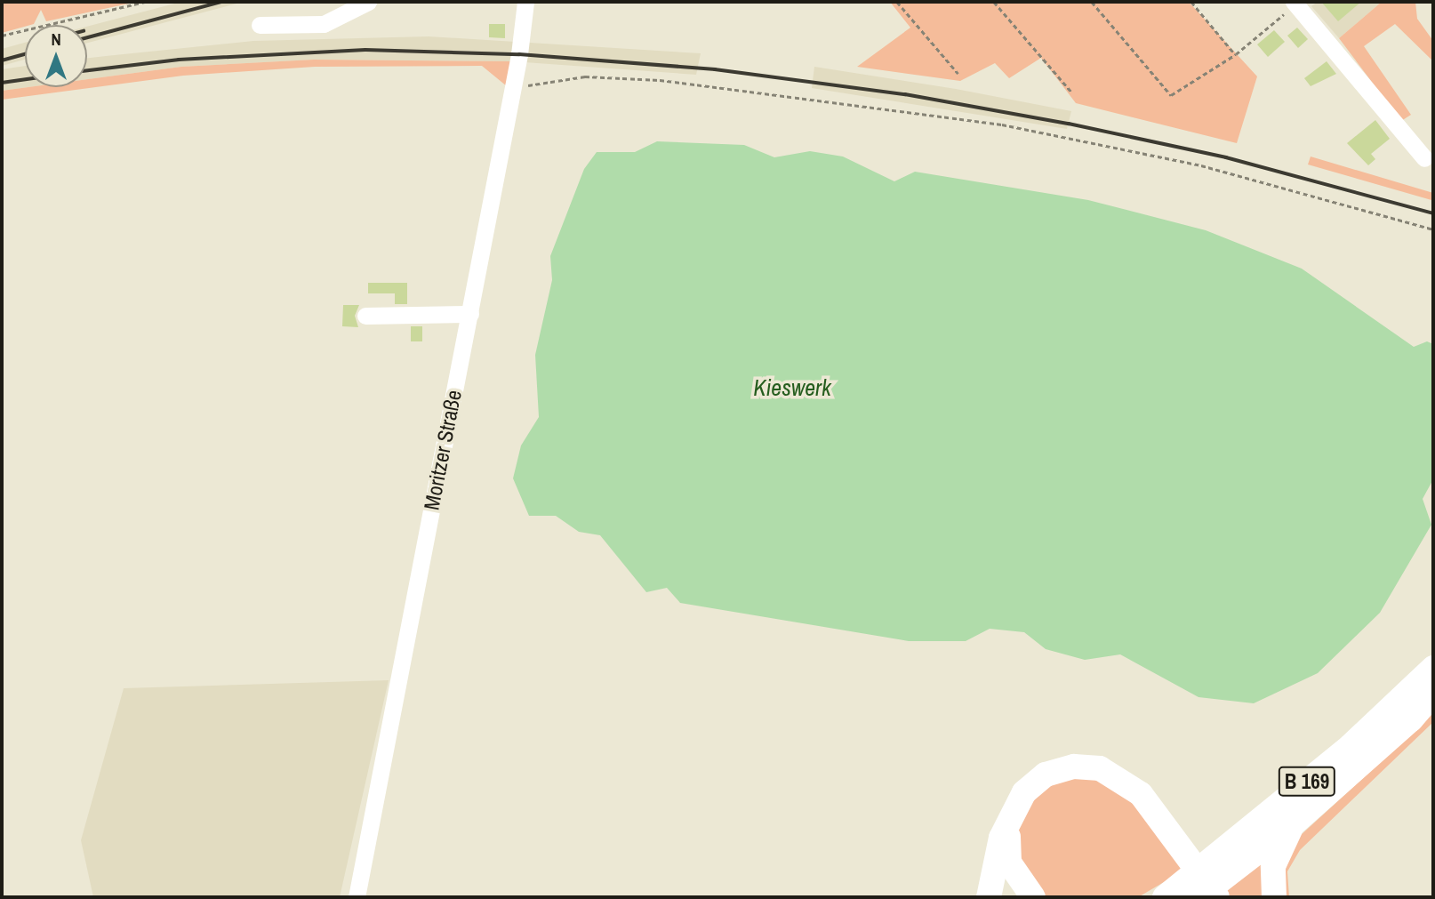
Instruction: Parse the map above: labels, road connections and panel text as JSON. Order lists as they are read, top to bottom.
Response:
{
  "streets": {
    "highway": ["B 169"],
    "street": ["Moritzer Straße"]
  },
  "water": ["Kieswerk"],
  "north": "top"
}
